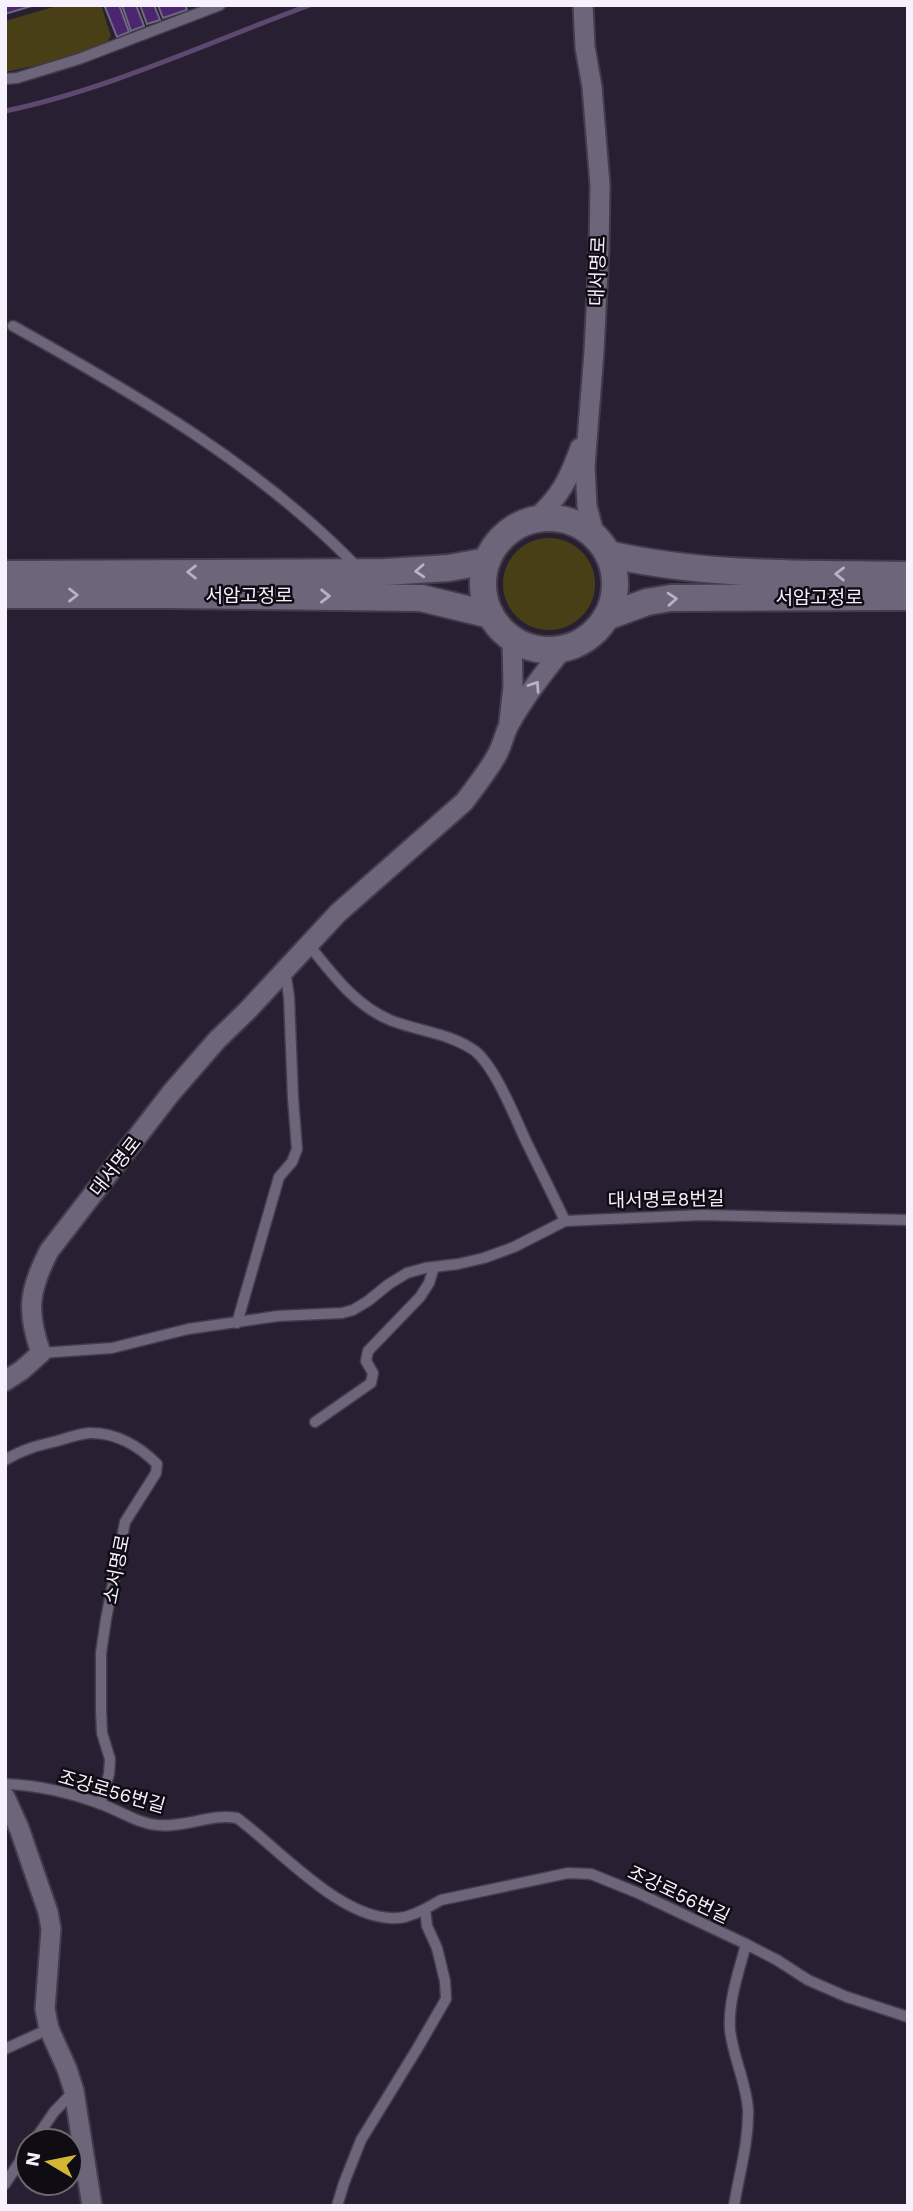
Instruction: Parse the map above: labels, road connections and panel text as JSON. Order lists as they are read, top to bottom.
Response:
{
  "streets": {
    "main road": ["서암고정로"],
    "street": ["대서명로"],
    "lane": ["대서명로8번길", "소서명로", "조강로56번길"]
  },
  "crossings": [
    ["대서명로", "서암고정로"],
    ["대서명로", "대서명로8번길"],
    ["소서명로", "조강로56번길"]
  ],
  "north": "left"
}
